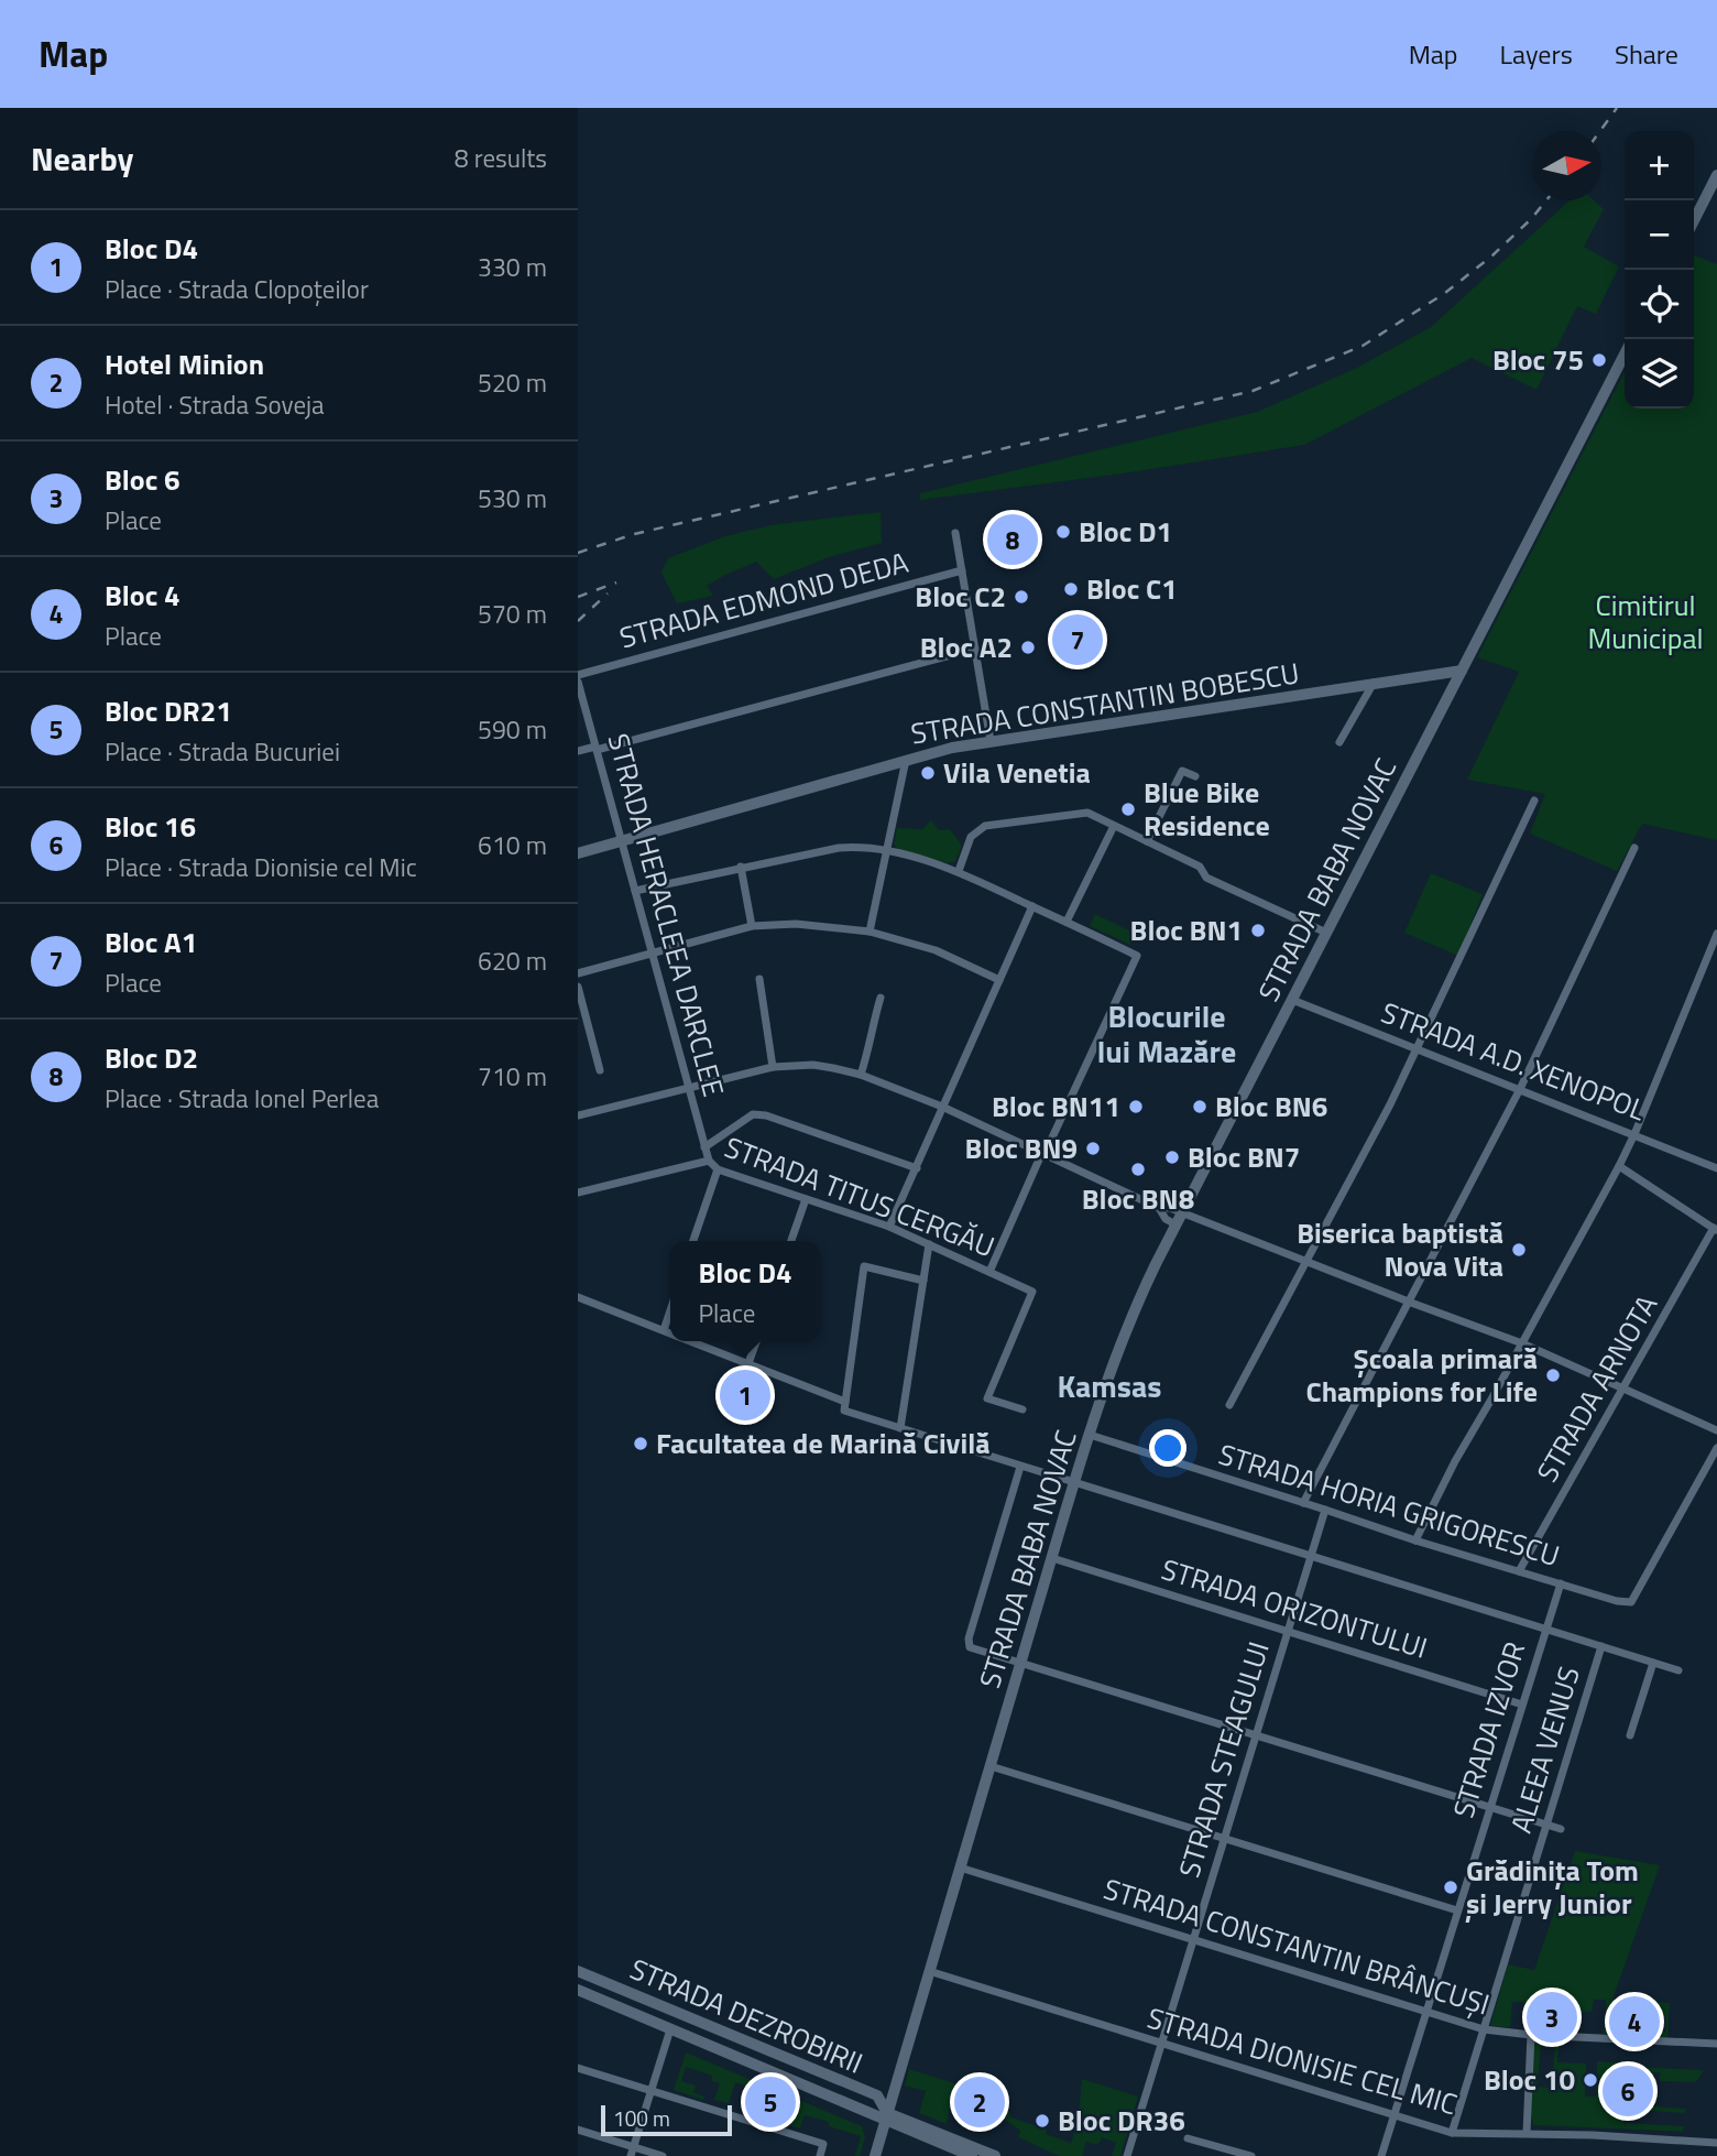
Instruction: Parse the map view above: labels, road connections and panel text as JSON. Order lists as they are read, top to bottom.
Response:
{
  "streets": {
    "main road": ["STRADA CONSTANTIN BOBESCU", "STRADA BABA NOVAC", "STRADA DEZROBIRII"],
    "street": [
      "STRADA EDMOND DEDA",
      "STRADA HERACLEEA DARCLEE",
      "STRADA A.D. XENOPOL",
      "STRADA TITUS CERGĂU",
      "STRADA ARNOTA",
      "STRADA HORIA GRIGORESCU",
      "STRADA ORIZONTULUI",
      "STRADA IZVOR",
      "ALEEA VENUS",
      "STRADA STEAGULUI",
      "STRADA CONSTANTIN BRÂNCUȘI",
      "STRADA DIONISIE CEL MIC"
    ]
  },
  "crossings": [
    ["STRADA CONSTANTIN BOBESCU", "STRADA BABA NOVAC"],
    ["STRADA CONSTANTIN BOBESCU", "STRADA HERACLEEA DARCLEE"],
    ["STRADA BABA NOVAC", "STRADA A.D. XENOPOL"],
    ["STRADA BABA NOVAC", "STRADA HORIA GRIGORESCU"],
    ["STRADA BABA NOVAC", "STRADA ORIZONTULUI"],
    ["STRADA BABA NOVAC", "STRADA CONSTANTIN BRÂNCUȘI"],
    ["STRADA BABA NOVAC", "STRADA DEZROBIRII"],
    ["STRADA BABA NOVAC", "STRADA DIONISIE CEL MIC"],
    ["STRADA HERACLEEA DARCLEE", "STRADA TITUS CERGĂU"],
    ["STRADA ARNOTA", "STRADA HORIA GRIGORESCU"],
    ["STRADA HORIA GRIGORESCU", "STRADA IZVOR"],
    ["STRADA HORIA GRIGORESCU", "STRADA STEAGULUI"],
    ["STRADA ORIZONTULUI", "STRADA IZVOR"],
    ["STRADA ORIZONTULUI", "STRADA STEAGULUI"],
    ["STRADA IZVOR", "STRADA CONSTANTIN BRÂNCUȘI"],
    ["STRADA IZVOR", "STRADA DIONISIE CEL MIC"],
    ["ALEEA VENUS", "STRADA CONSTANTIN BRÂNCUȘI"],
    ["ALEEA VENUS", "STRADA DIONISIE CEL MIC"],
    ["STRADA STEAGULUI", "STRADA CONSTANTIN BRÂNCUȘI"],
    ["STRADA STEAGULUI", "STRADA DIONISIE CEL MIC"]
  ],
  "districts": ["Blocurile lui Mazăre", "Kamsas"],
  "parks": ["Cimitirul Municipal"],
  "places": [
    "Bloc 75",
    "Bloc D1",
    "Bloc C1",
    "Bloc C2",
    "Bloc A2",
    "Vila Venetia",
    "Blue Bike Residence",
    "Bloc BN1",
    "Bloc BN11",
    "Bloc BN6",
    "Bloc BN9",
    "Bloc BN7",
    "Bloc BN8",
    "Biserica baptistă Nova Vita",
    "Școala primară Champions for Life",
    "Facultatea de Marină Civilă",
    "Grădinița Tom și Jerry Junior",
    "Bloc 10",
    "Bloc DR36"
  ],
  "scale_bar": "100 m",
  "north": "right",
  "page": {
    "header": "Map",
    "nav": ["Map", "Layers", "Share"],
    "heading": ["Nearby", "8 results"],
    "map_buttons": ["+", "−"],
    "list": [
      {
        "mark": "1",
        "name": "Bloc D4",
        "note": "Place · Strada Clopoțeilor",
        "value": "330 m"
      },
      {
        "mark": "2",
        "name": "Hotel Minion",
        "note": "Hotel · Strada Soveja",
        "value": "520 m"
      },
      {
        "mark": "3",
        "name": "Bloc 6",
        "note": "Place",
        "value": "530 m"
      },
      {
        "mark": "4",
        "name": "Bloc 4",
        "note": "Place",
        "value": "570 m"
      },
      {
        "mark": "5",
        "name": "Bloc DR21",
        "note": "Place · Strada Bucuriei",
        "value": "590 m"
      },
      {
        "mark": "6",
        "name": "Bloc 16",
        "note": "Place · Strada Dionisie cel Mic",
        "value": "610 m"
      },
      {
        "mark": "7",
        "name": "Bloc A1",
        "note": "Place",
        "value": "620 m"
      },
      {
        "mark": "8",
        "name": "Bloc D2",
        "note": "Place · Strada Ionel Perlea",
        "value": "710 m"
      }
    ],
    "pins": [
      "8",
      "7",
      "1",
      "3",
      "4",
      "6",
      "2",
      "5"
    ],
    "popup": ["Bloc D4", "Place"],
    "scale": "100 m"
  }
}
